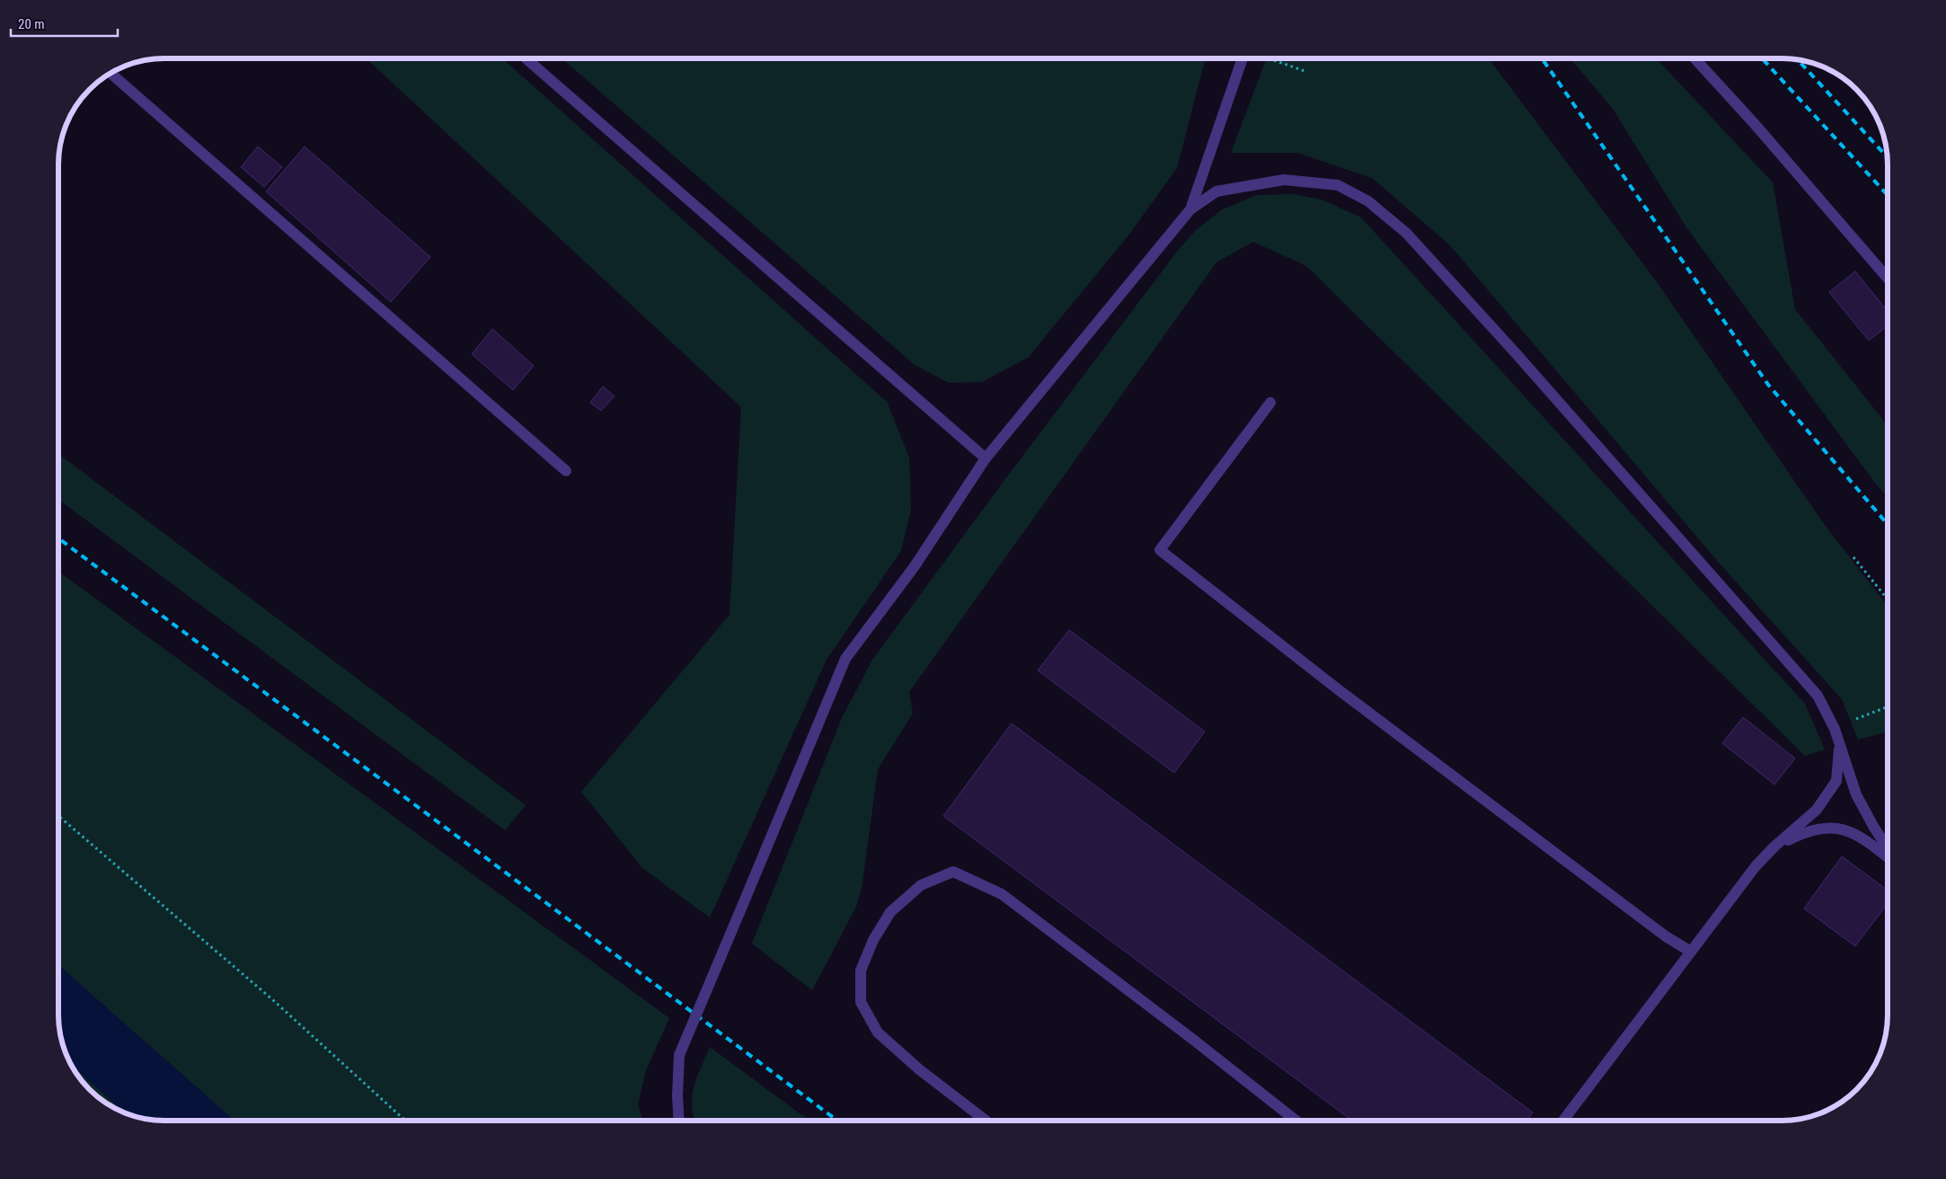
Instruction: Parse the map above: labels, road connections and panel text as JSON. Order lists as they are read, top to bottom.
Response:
{
  "scale_bar": "20 m"
}
